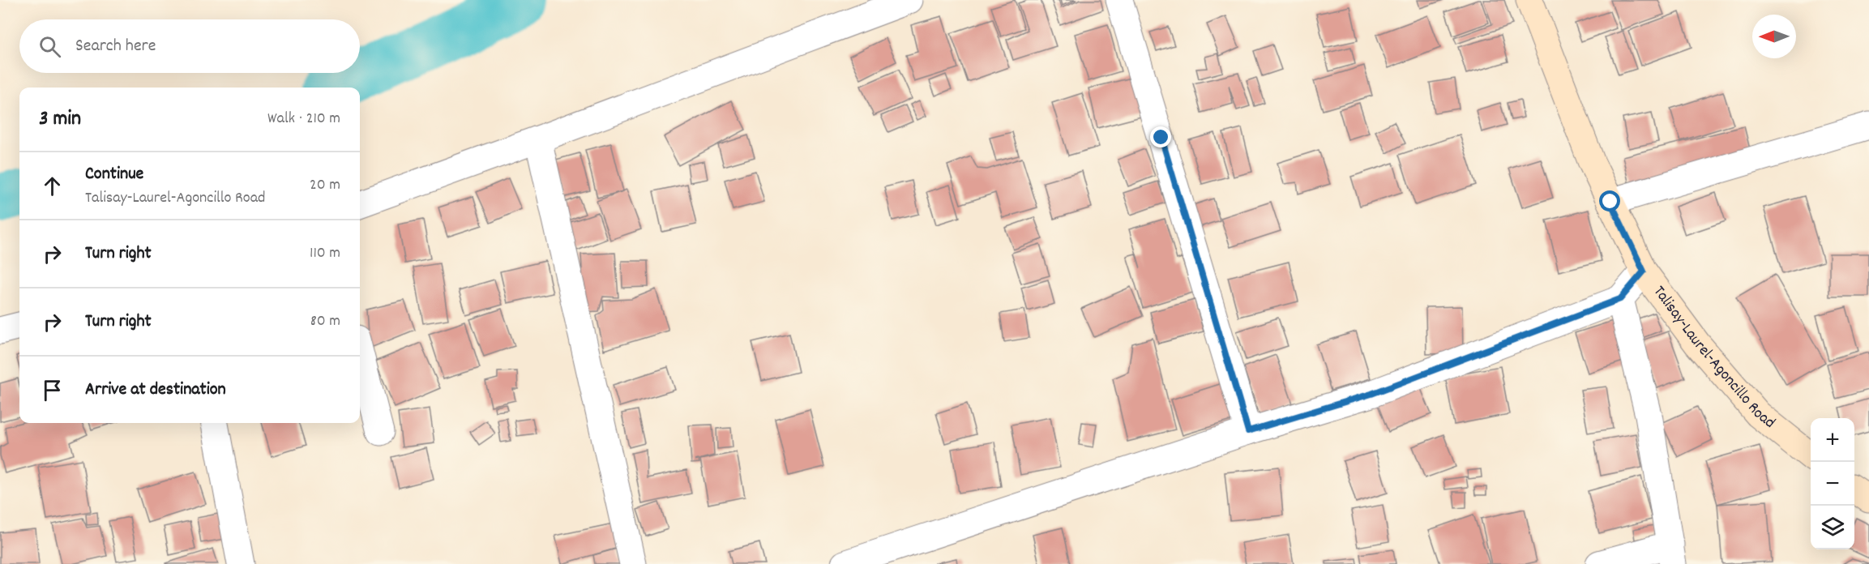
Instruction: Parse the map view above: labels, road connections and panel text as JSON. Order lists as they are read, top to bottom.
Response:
{
  "streets": {
    "main road": ["Talisay-Laurel-Agoncillo Road"]
  },
  "north": "left",
  "page": {
    "search": "Search here",
    "heading": ["3 min", "Walk · 210 m"],
    "list": [
      ["Continue", "Talisay-Laurel-Agoncillo Road", "20 m"],
      ["Turn right", "110 m"],
      ["Turn right", "80 m"],
      "Arrive at destination"
    ],
    "map_buttons": ["+", "−"]
  }
}
